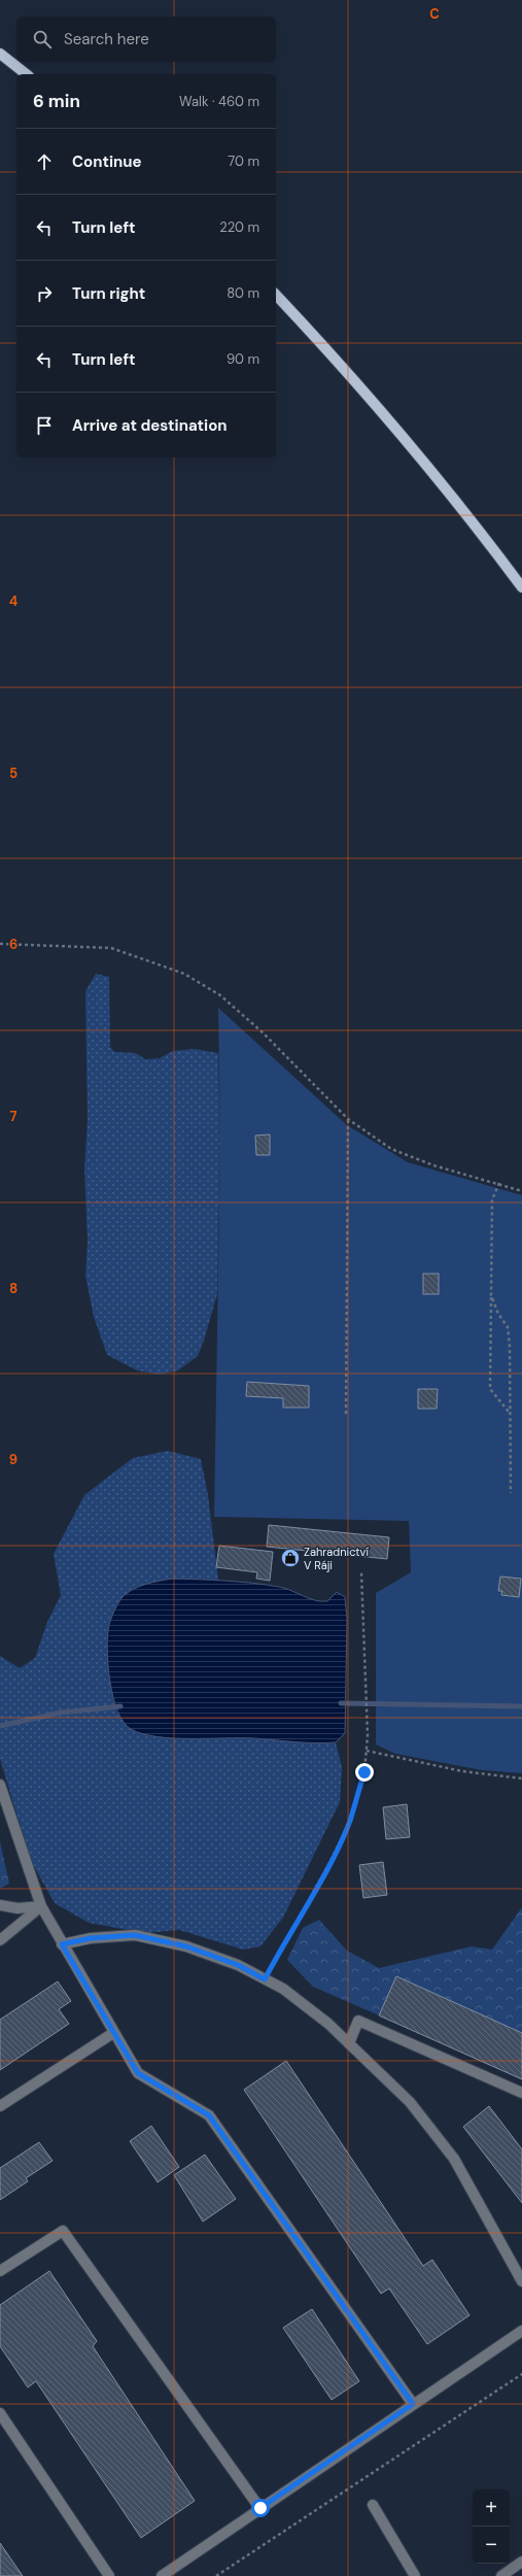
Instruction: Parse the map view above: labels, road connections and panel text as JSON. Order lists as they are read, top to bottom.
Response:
{
  "places": {
    "shop": ["Zahradnictví V Ráji"]
  },
  "page": {
    "search": "Search here",
    "heading": ["6 min", "Walk · 460 m"],
    "list": [
      ["Continue", "70 m"],
      ["Turn left", "220 m"],
      ["Turn right", "80 m"],
      ["Turn left", "90 m"],
      "Arrive at destination"
    ],
    "map_buttons": ["+", "−"]
  },
  "grid": {
    "columns": ["C"],
    "rows": [
      "4",
      "5",
      "6",
      "7",
      "8",
      "9"
    ]
  }
}
